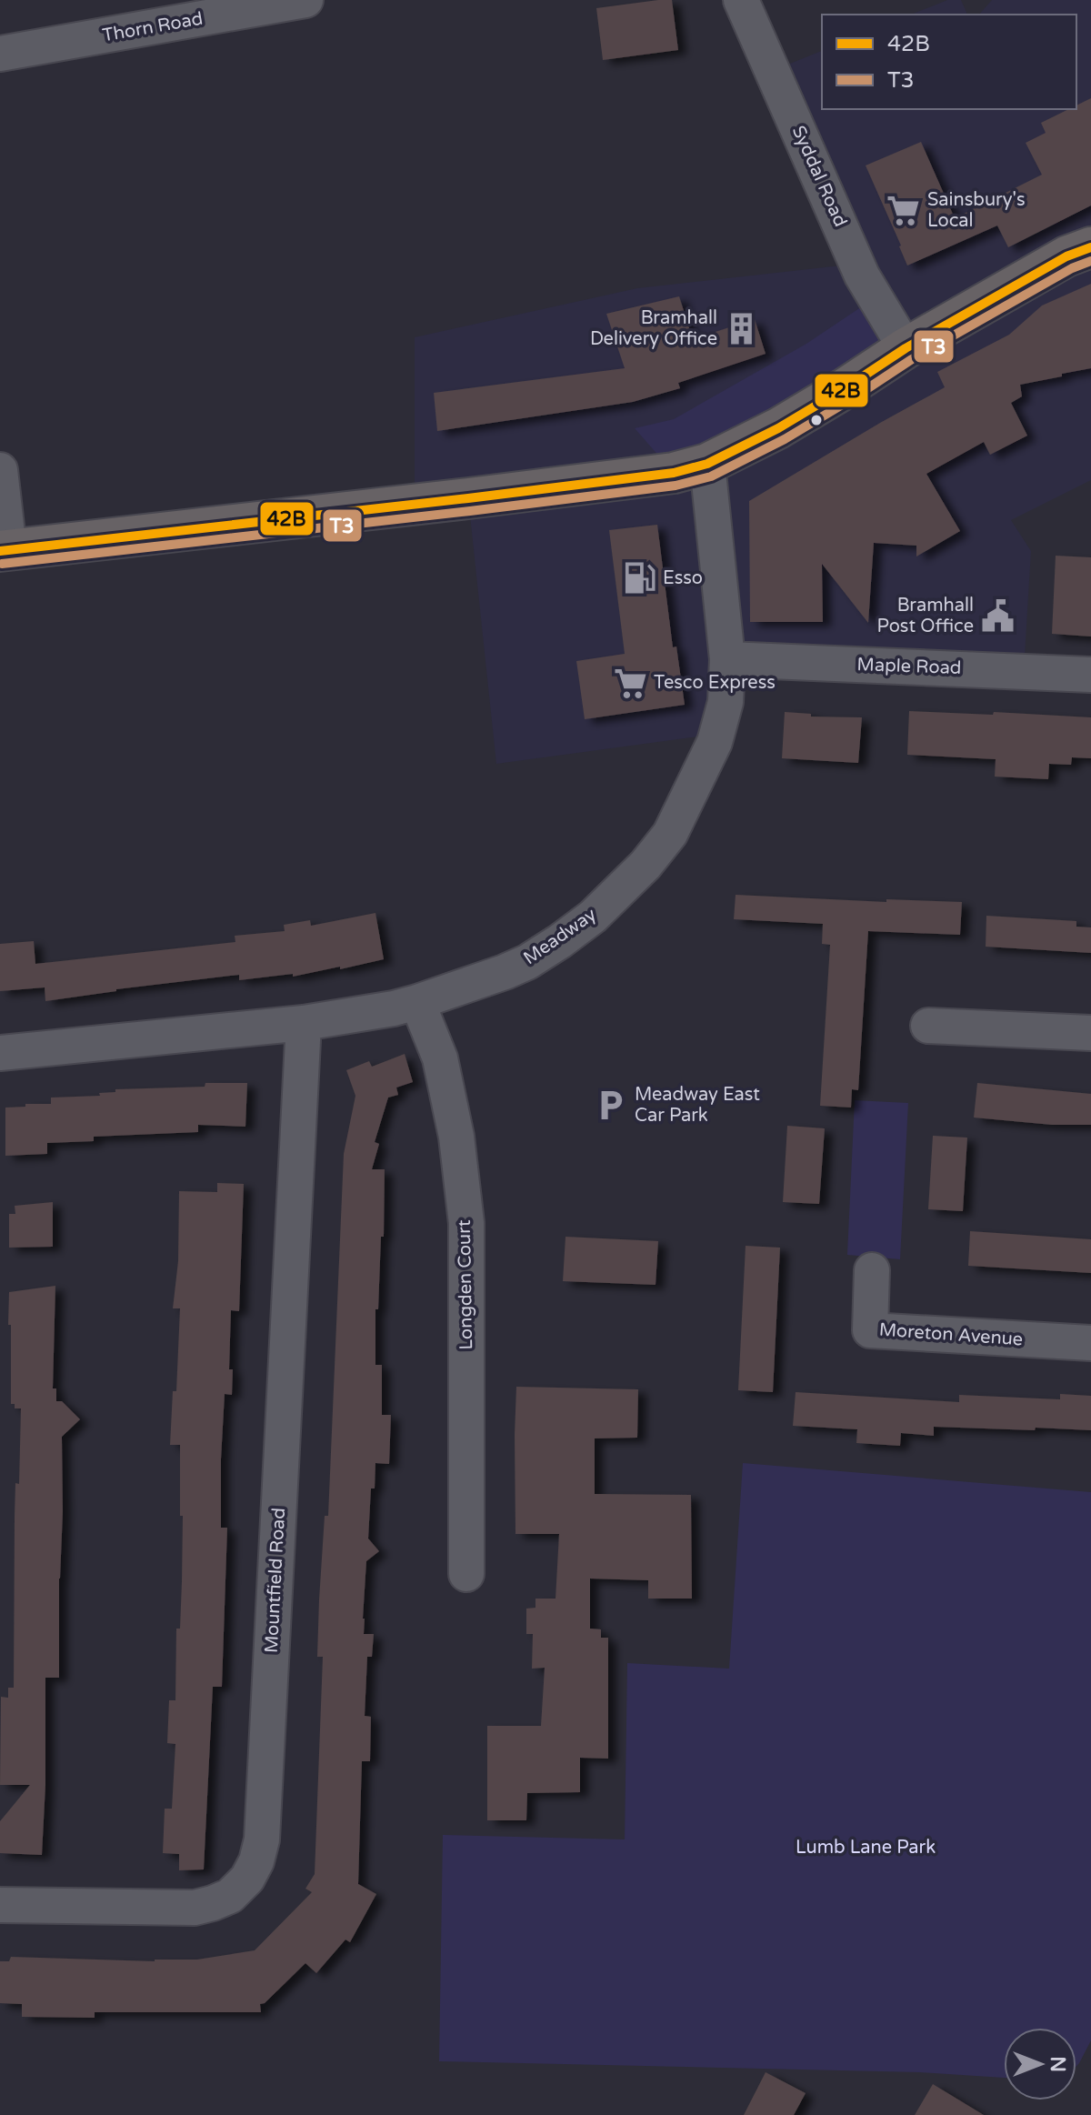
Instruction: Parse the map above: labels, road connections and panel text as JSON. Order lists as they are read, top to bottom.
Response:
{
  "streets": {
    "street": [
      "Thorn Road",
      "Syddal Road",
      "Maple Road",
      "Meadway",
      "Longden Court",
      "Moreton Avenue",
      "Mountfield Road"
    ]
  },
  "crossings": [
    ["Maple Road", "Meadway"],
    ["Meadway", "Longden Court"],
    ["Meadway", "Mountfield Road"]
  ],
  "parks": ["Lumb Lane Park"],
  "places": {
    "supermarket": ["Sainsbury's Local", "Tesco Express"],
    "building": ["Bramhall Delivery Office"],
    "fuel station": ["Esso"],
    "public building": ["Bramhall Post Office"],
    "parking": ["Meadway East Car Park"]
  },
  "lines": ["transit line 42B", "transit line T3"],
  "legend": ["42B", "T3"],
  "north": "right"
}
